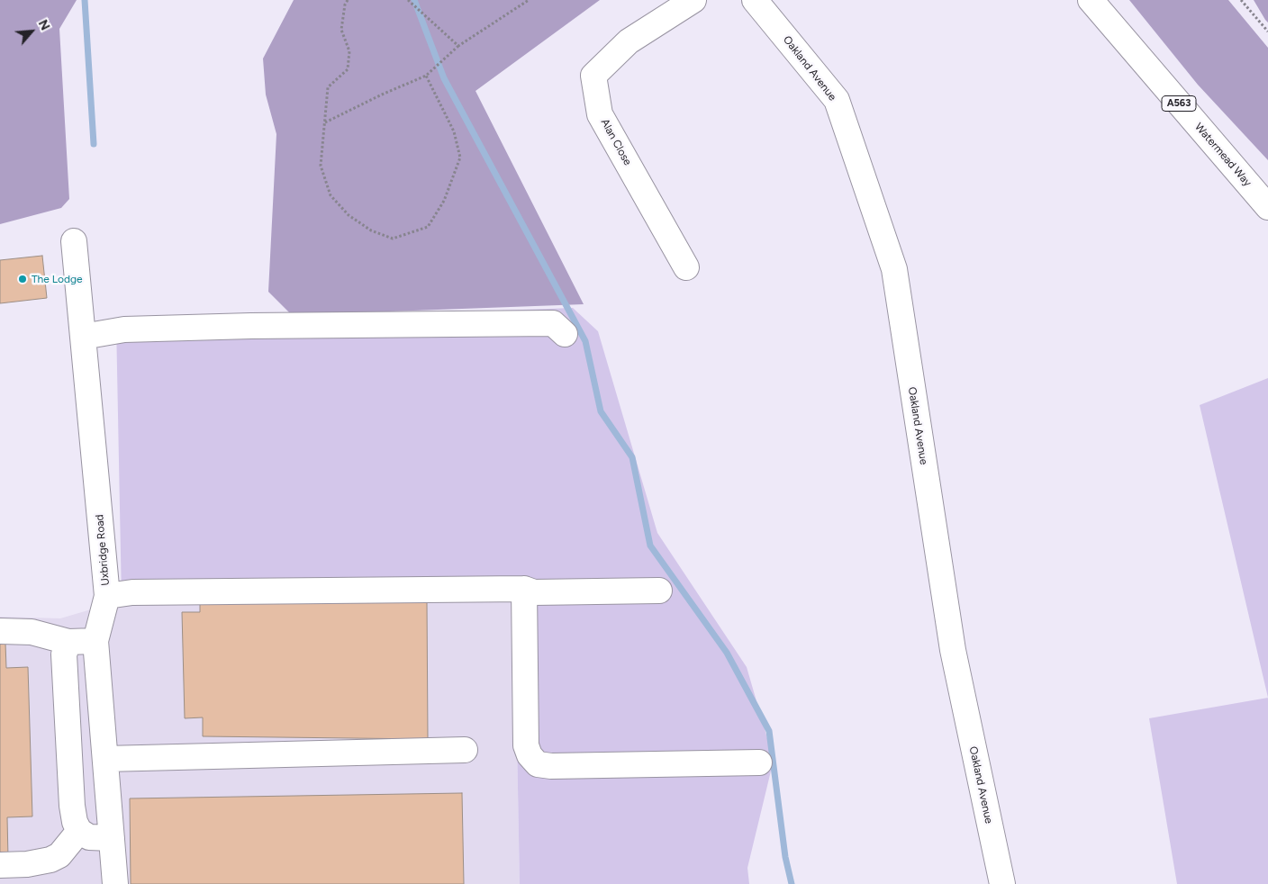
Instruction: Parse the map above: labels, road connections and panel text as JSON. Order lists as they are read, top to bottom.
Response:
{
  "streets": {
    "main road": [
      "Oakland Avenue",
      "A563",
      "Alan Close",
      "Watermead Way",
      "Uxbridge Road"
    ]
  },
  "places": ["The Lodge"],
  "north": "top right"
}
